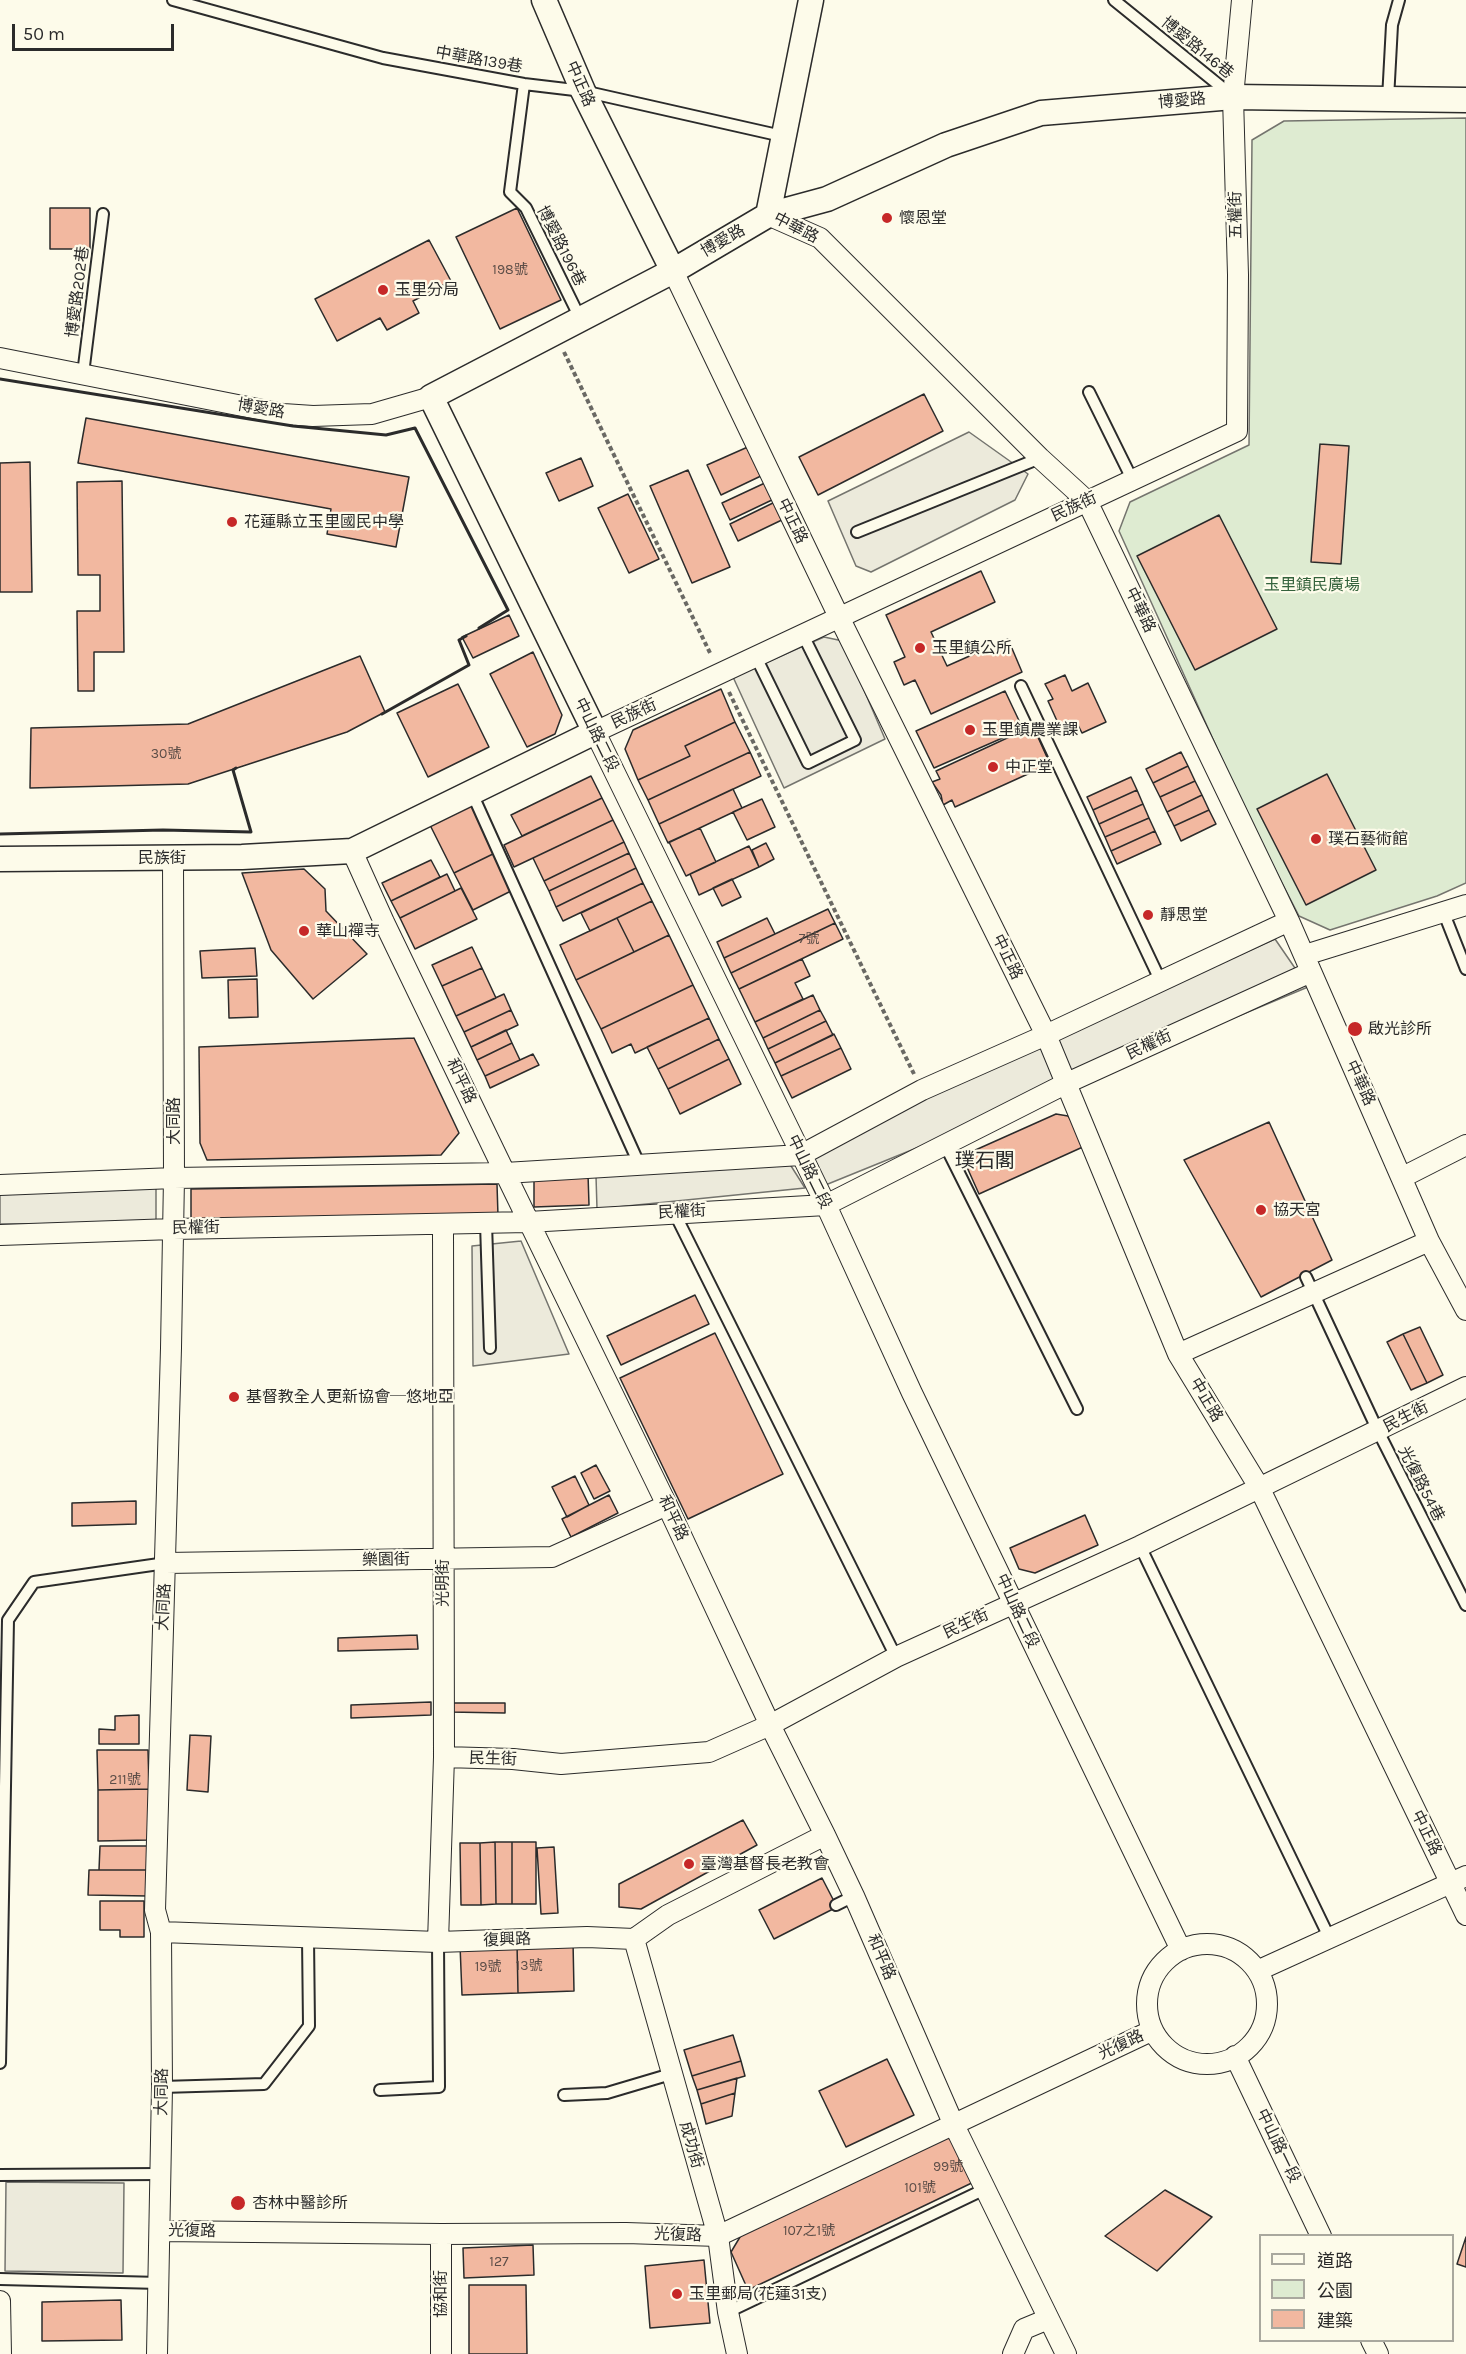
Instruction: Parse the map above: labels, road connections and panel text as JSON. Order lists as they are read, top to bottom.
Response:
{
  "streets": {
    "street": [
      "中正路",
      "博愛路",
      "五權街",
      "中華路",
      "民族街",
      "中山路二段",
      "民權街",
      "和平路",
      "大同路",
      "民生街",
      "樂園街",
      "光明街",
      "復興路",
      "光復路",
      "成功街",
      "中山路一段",
      "協和街"
    ],
    "lane": [
      "博愛路146巷",
      "中華路139巷",
      "博愛路196巷",
      "博愛路202巷",
      "光復路54巷"
    ]
  },
  "crossings": [
    ["博愛路146巷", "博愛路"],
    ["博愛路146巷", "五權街"],
    ["中華路139巷", "中正路"],
    ["中華路139巷", "中華路"],
    ["中華路139巷", "博愛路196巷"],
    ["中正路", "博愛路"],
    ["中正路", "民族街"],
    ["中正路", "民權街"],
    ["中正路", "民生街"],
    ["博愛路", "五權街"],
    ["博愛路", "中華路"],
    ["博愛路", "博愛路196巷"],
    ["博愛路", "博愛路202巷"],
    ["博愛路", "中山路二段"],
    ["五權街", "民族街"],
    ["中華路", "民族街"],
    ["中華路", "民權街"],
    ["民族街", "中山路二段"],
    ["民族街", "和平路"],
    ["民族街", "大同路"],
    ["中山路二段", "民權街"],
    ["中山路二段", "民生街"],
    ["中山路二段", "光復路"],
    ["中山路二段", "中山路一段"],
    ["民權街", "和平路"],
    ["民權街", "大同路"],
    ["民權街", "光明街"],
    ["和平路", "民生街"],
    ["和平路", "樂園街"],
    ["和平路", "光復路"],
    ["大同路", "樂園街"],
    ["大同路", "復興路"],
    ["大同路", "光復路"],
    ["民生街", "光復路54巷"],
    ["民生街", "光明街"],
    ["樂園街", "光明街"],
    ["光明街", "復興路"],
    ["復興路", "成功街"],
    ["光復路", "成功街"],
    ["光復路", "中山路一段"],
    ["光復路", "協和街"]
  ],
  "districts": ["璞石閣"],
  "parks": ["玉里鎮民廣場"],
  "places": [
    "懷恩堂",
    "玉里分局",
    "花蓮縣立玉里國民中學",
    "玉里鎮公所",
    "玉里鎮農業課",
    "中正堂",
    "璞石藝術館",
    "靜思堂",
    "華山禪寺",
    "啟光診所",
    "協天宮",
    "基督教全人更新協會─悠地亞",
    "臺灣基督長老教會",
    "杏林中醫診所",
    "玉里郵局(花蓮31支)"
  ],
  "house_numbers": [
    "198號",
    "30號",
    "7號",
    "211號",
    "13號",
    "19號",
    "99號",
    "101號",
    "107之1號",
    "127"
  ],
  "legend": ["道路", "公園", "建築"],
  "scale_bar": "50 m"
}
